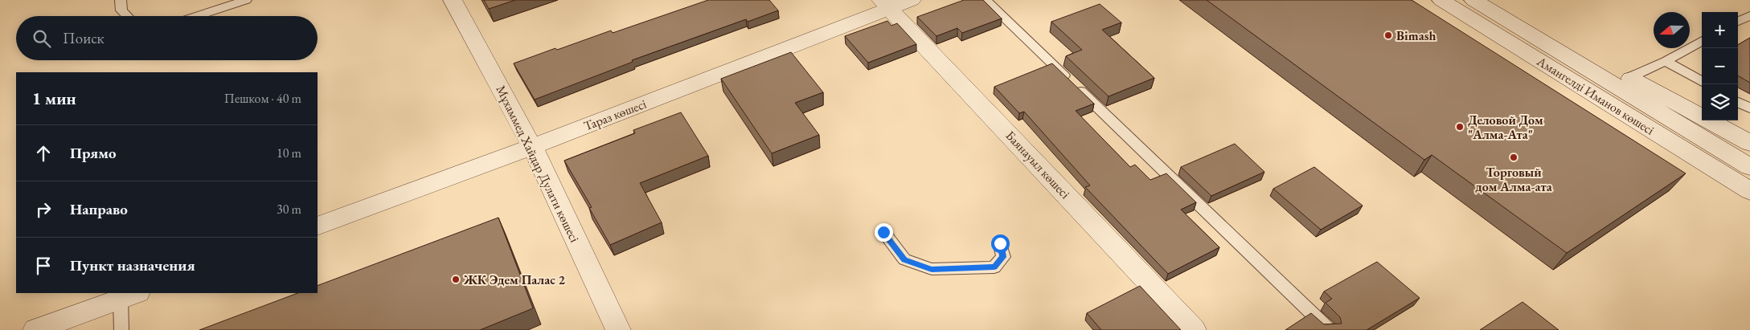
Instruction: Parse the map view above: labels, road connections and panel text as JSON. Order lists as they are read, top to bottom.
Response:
{
  "streets": {
    "street": [
      "Амангелді Иманов көшесі",
      "Тараз көшесі",
      "Мұхаммед Хайдар Дулати көшесі",
      "Баянауыл көшесі"
    ]
  },
  "crossings": [
    ["Тараз көшесі", "Мұхаммед Хайдар Дулати көшесі"],
    ["Тараз көшесі", "Баянауыл көшесі"]
  ],
  "places": [
    "Bimash",
    "Деловой Дом \"Алма-Ата\"",
    "Торговый дом Алма-ата",
    "ЖК Эдем Палас 2"
  ],
  "north": "left",
  "page": {
    "map_buttons": ["+", "−"],
    "search": "Поиск",
    "heading": ["1 мин", "Пешком · 40 m"],
    "list": [
      ["Прямо", "10 m"],
      ["Направо", "30 m"],
      "Пункт назначения"
    ]
  }
}
